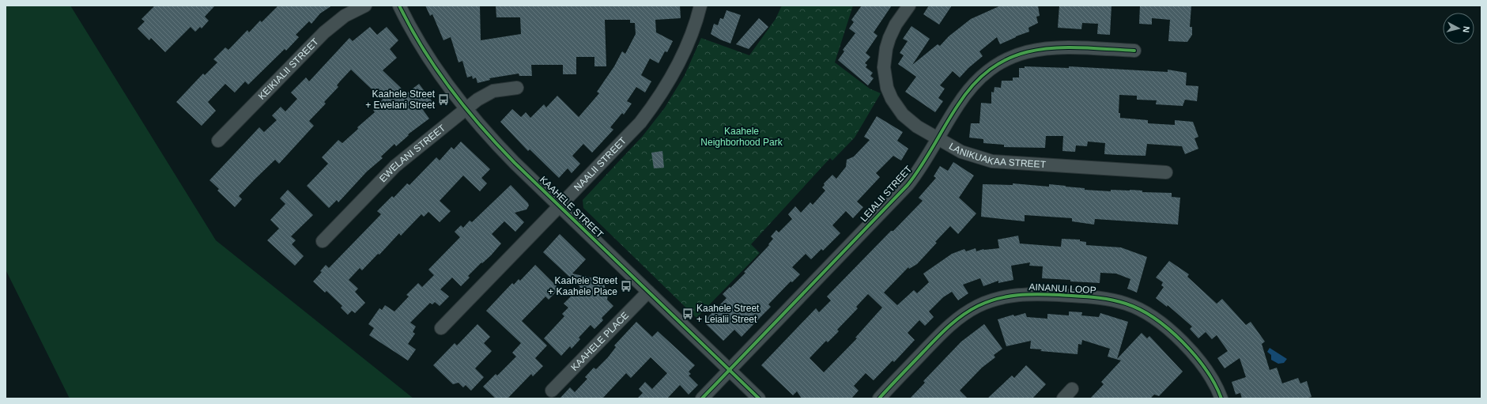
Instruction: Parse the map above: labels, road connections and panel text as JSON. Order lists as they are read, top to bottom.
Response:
{
  "streets": {
    "street": [
      "KEIKIALII STREET",
      "EWELANI STREET",
      "LANIKUAKAA STREET",
      "NAALII STREET",
      "LEIALII STREET",
      "KAAHELE STREET",
      "AINANUI LOOP",
      "KAAHELE PLACE"
    ]
  },
  "crossings": [
    ["EWELANI STREET", "KAAHELE STREET"],
    ["LANIKUAKAA STREET", "LEIALII STREET"],
    ["NAALII STREET", "KAAHELE STREET"],
    ["LEIALII STREET", "KAAHELE STREET"],
    ["KAAHELE STREET", "KAAHELE PLACE"]
  ],
  "parks": ["Kaahele Neighborhood Park"],
  "places": {
    "bus stop": ["Kaahele Street + Ewelani Street", "Kaahele Street + Kaahele Place", "Kaahele Street + Leialii Street"]
  },
  "north": "right"
}
